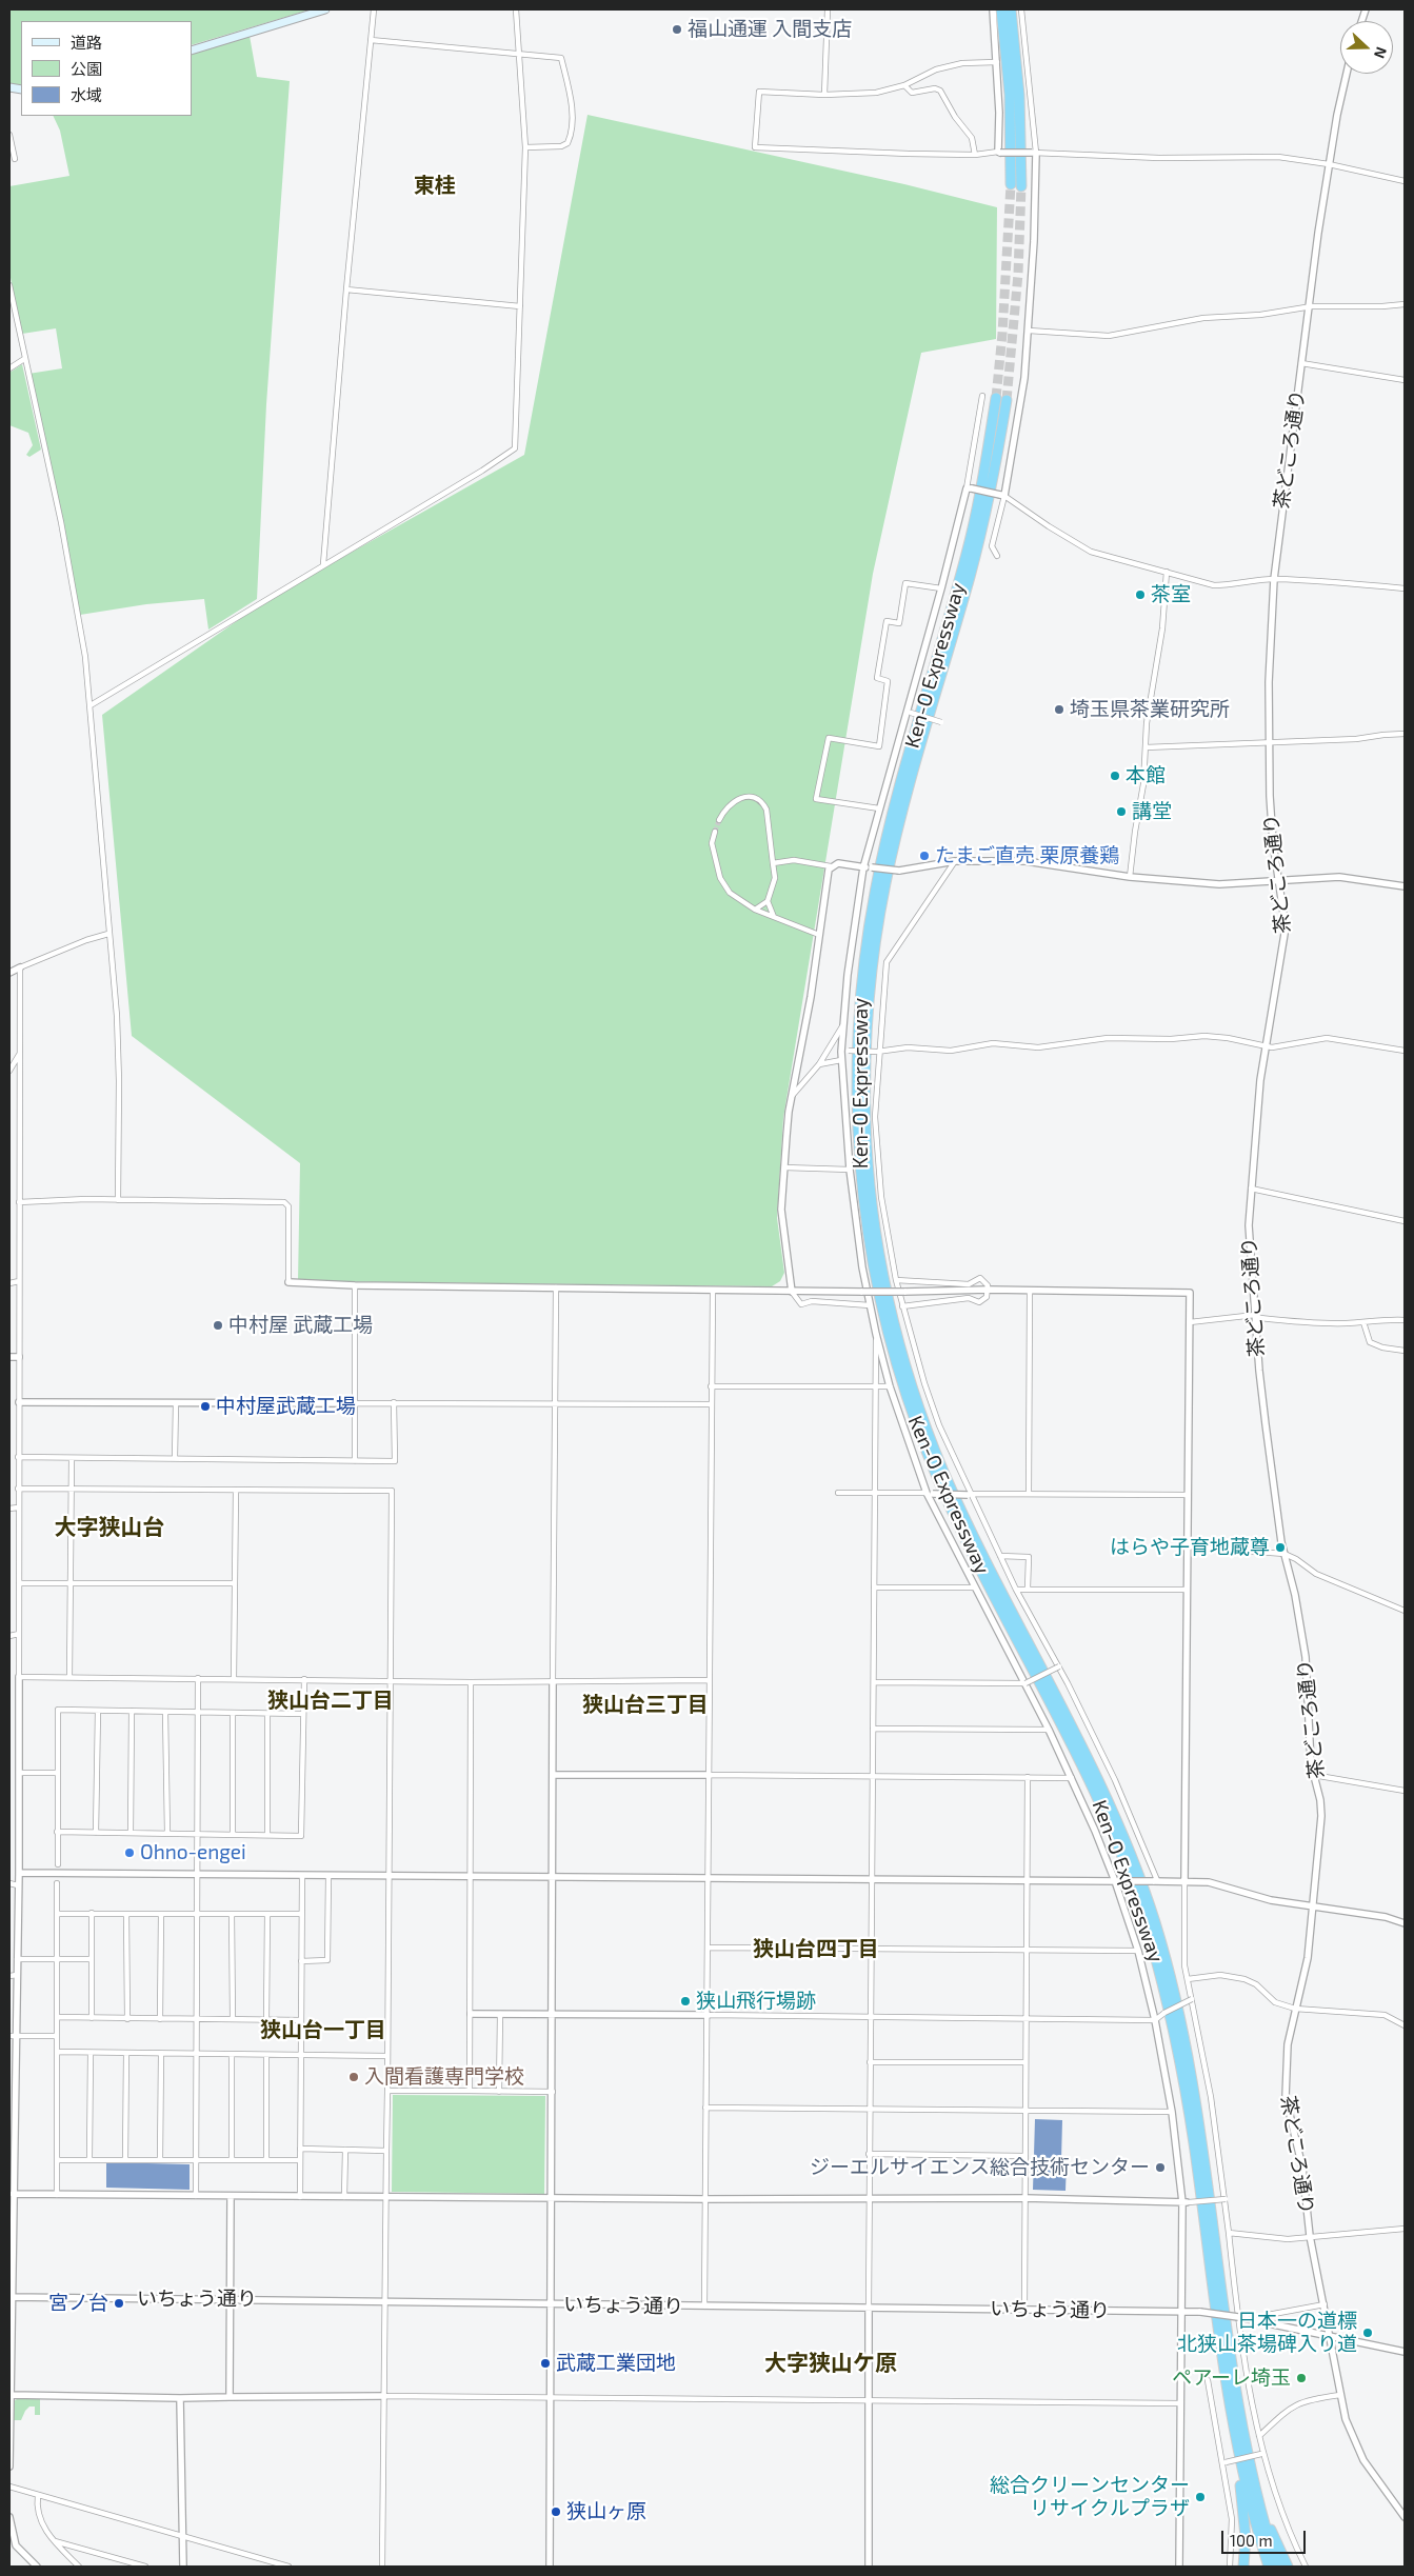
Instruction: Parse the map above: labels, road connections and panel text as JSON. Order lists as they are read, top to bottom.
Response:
{
  "streets": {
    "highway": ["Ken-O Expressway"],
    "street": ["茶どころ通り", "いちょう通り"]
  },
  "crossings": [
    ["茶どころ通り", "いちょう通り"]
  ],
  "districts": [
    "東桂",
    "大字狭山台",
    "狭山台二丁目",
    "狭山台三丁目",
    "狭山台四丁目",
    "狭山台一丁目",
    "大字狭山ケ原"
  ],
  "places": [
    "福山通運 入間支店",
    "茶室",
    "埼玉県茶業研究所",
    "本館",
    "講堂",
    "たまご直売 栗原養鶏",
    "中村屋 武蔵工場",
    "中村屋武蔵工場",
    "はらや子育地蔵尊",
    "Ohno-engei",
    "狭山飛行場跡",
    "入間看護専門学校",
    "ジーエルサイエンス総合技術センター",
    "宮ノ台",
    "日本一の道標 北狭山茶場碑入り道",
    "武蔵工業団地",
    "ペアーレ埼玉",
    "総合クリーンセンター リサイクルプラザ",
    "狭山ヶ原"
  ],
  "legend": ["道路", "公園", "水域"],
  "scale_bar": "100 m",
  "north": "right"
}
